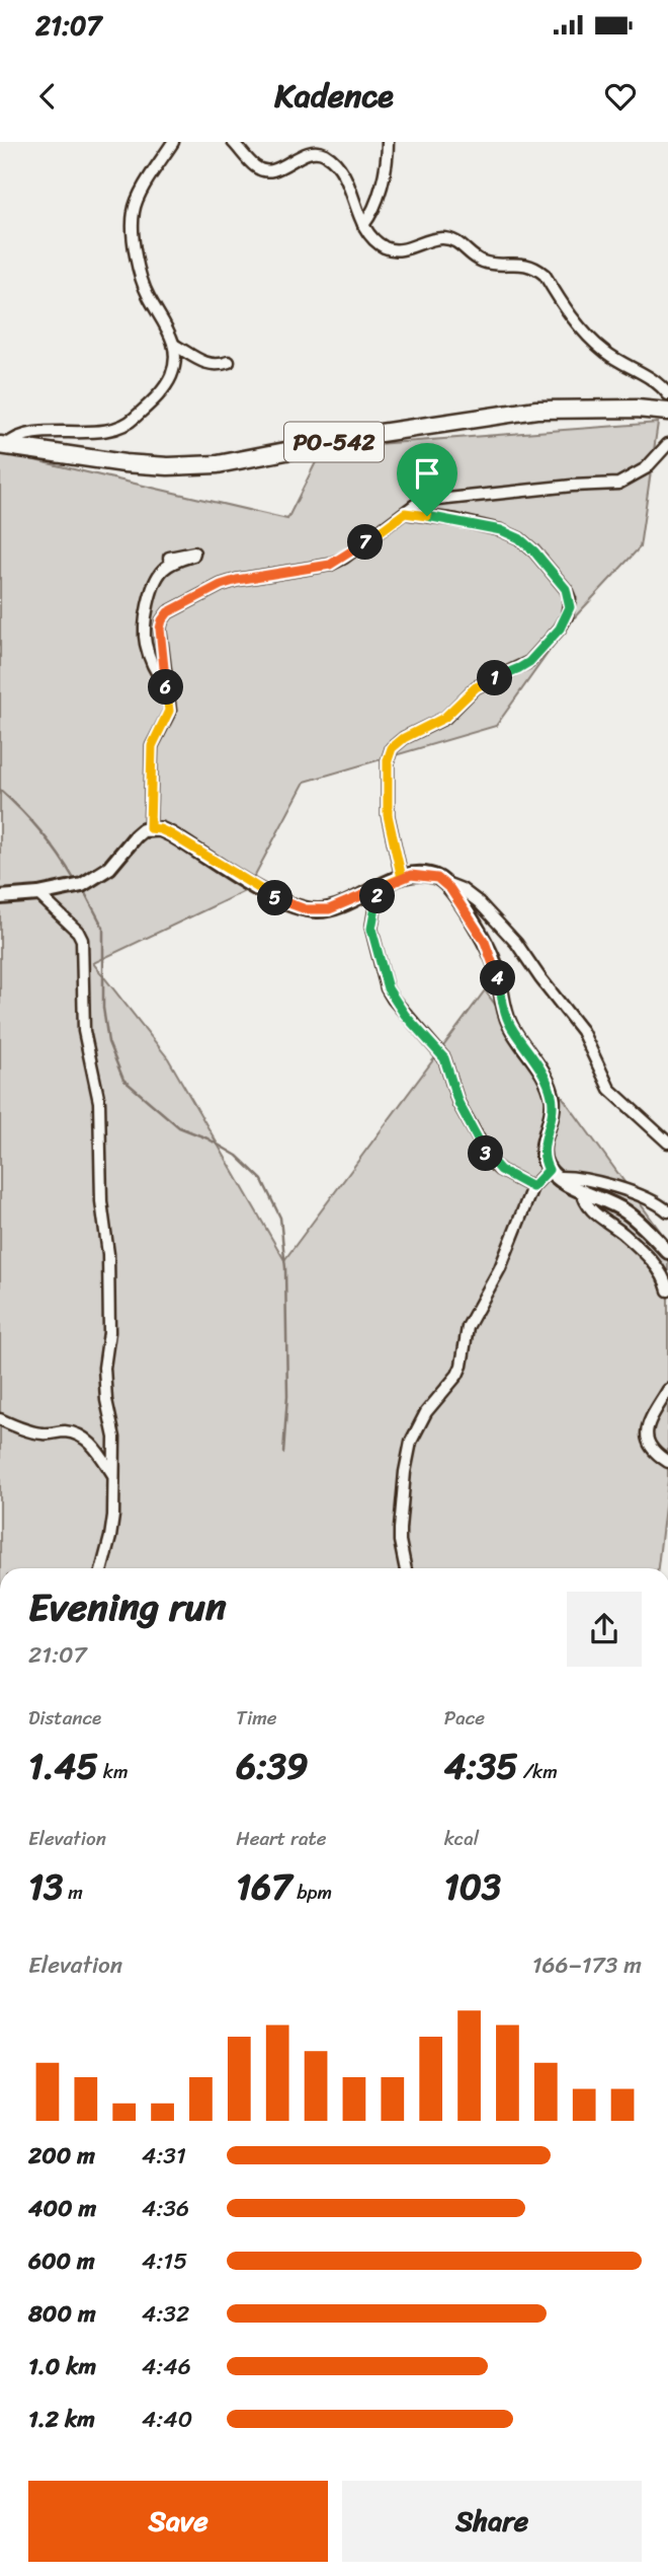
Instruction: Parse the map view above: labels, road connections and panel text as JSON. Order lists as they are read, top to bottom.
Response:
{
  "streets": {
    "main road": ["PO-542"]
  },
  "page": {
    "status": "21:07",
    "header": "Kadence",
    "pins": [
      "7",
      "1",
      "6",
      "2",
      "5",
      "4",
      "3"
    ],
    "heading": ["Evening run", "21:07"],
    "stats": [
      ["Distance", "1.45 km"],
      ["Time", "6:39"],
      ["Pace", "4:35 /km"],
      ["Elevation", "13 m"],
      ["Heart rate", "167 bpm"],
      ["kcal", "103"]
    ],
    "chart": ["Elevation", "166–173 m"],
    "list": [
      {
        "name": "200 m",
        "note": "4:31"
      },
      {
        "name": "400 m",
        "note": "4:36"
      },
      {
        "name": "600 m",
        "note": "4:15"
      },
      {
        "name": "800 m",
        "note": "4:32"
      },
      {
        "name": "1.0 km",
        "note": "4:46"
      },
      {
        "name": "1.2 km",
        "note": "4:40"
      }
    ],
    "buttons": ["Save", "Share"]
  }
}
